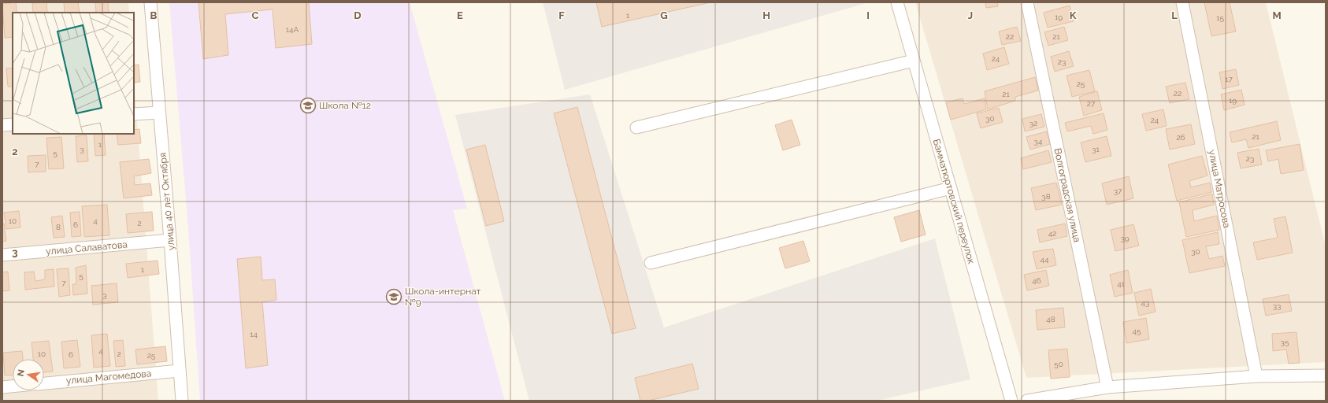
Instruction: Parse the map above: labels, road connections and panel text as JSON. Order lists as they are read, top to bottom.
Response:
{
  "streets": {
    "street": [
      "улица Матросова",
      "Волгоградская улица",
      "улица 40 лет Октября",
      "Бамматюртовский переулок",
      "улица Салаватова",
      "улица Магомедова"
    ]
  },
  "crossings": [
    ["улица 40 лет Октября", "улица Салаватова"],
    ["улица 40 лет Октября", "улица Магомедова"]
  ],
  "places": {
    "school or university": ["Школа №12", "Школа-интернат №9"]
  },
  "house_numbers": [
    "1",
    "19",
    "15",
    "14А",
    "22",
    "21",
    "24",
    "23",
    "17",
    "25",
    "22",
    "21",
    "19",
    "27",
    "30",
    "24",
    "32",
    "21",
    "26",
    "34",
    "1",
    "3",
    "31",
    "5",
    "23",
    "7",
    "37",
    "38",
    "10",
    "4",
    "2",
    "6",
    "8",
    "42",
    "39",
    "30",
    "44",
    "1",
    "5",
    "46",
    "7",
    "41",
    "3",
    "43",
    "33",
    "48",
    "45",
    "14",
    "35",
    "4",
    "10",
    "2",
    "6",
    "25",
    "50"
  ],
  "north": "left",
  "grid": {
    "columns": [
      "B",
      "C",
      "D",
      "E",
      "F",
      "G",
      "H",
      "I",
      "J",
      "K",
      "L",
      "M"
    ],
    "rows": ["2", "3"]
  }
}
